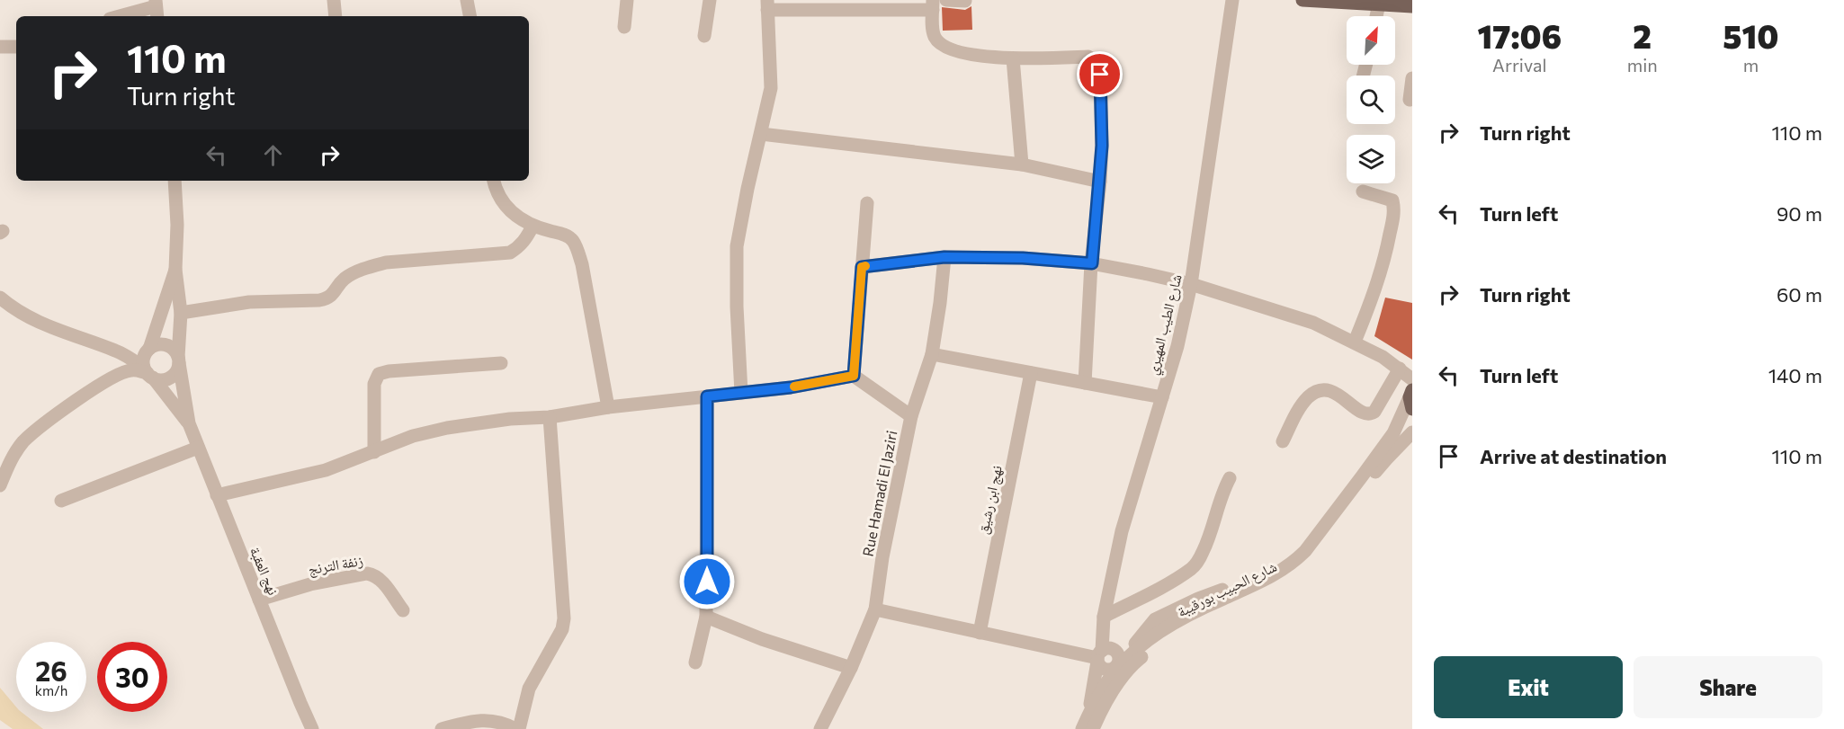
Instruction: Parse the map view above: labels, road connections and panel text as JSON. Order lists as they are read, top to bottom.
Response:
{
  "streets": {
    "street": [
      "شارع الطيب المهيري",
      "Rue Hamadi El Jaziri",
      "نهج ابن رشيق",
      "زنفة الترنج",
      "نهج العقبة",
      "شارع الحبيب بورقيبة"
    ]
  },
  "crossings": [
    ["شارع الطيب المهيري", "شارع الحبيب بورقيبة"],
    ["زنفة الترنج", "نهج العقبة"]
  ],
  "north": "top right",
  "page": {
    "eta": [
      "17:06",
      "Arrival",
      "2",
      "min",
      "510",
      "m"
    ],
    "turn": ["110 m", "Turn right"],
    "list": [
      {
        "name": "Turn right",
        "value": "110 m"
      },
      {
        "name": "Turn left",
        "value": "90 m"
      },
      {
        "name": "Turn right",
        "value": "60 m"
      },
      {
        "name": "Turn left",
        "value": "140 m"
      },
      {
        "name": "Arrive at destination",
        "value": "110 m"
      }
    ],
    "speed": "26 km/h",
    "limit": "30",
    "buttons": ["Exit", "Share"]
  }
}
